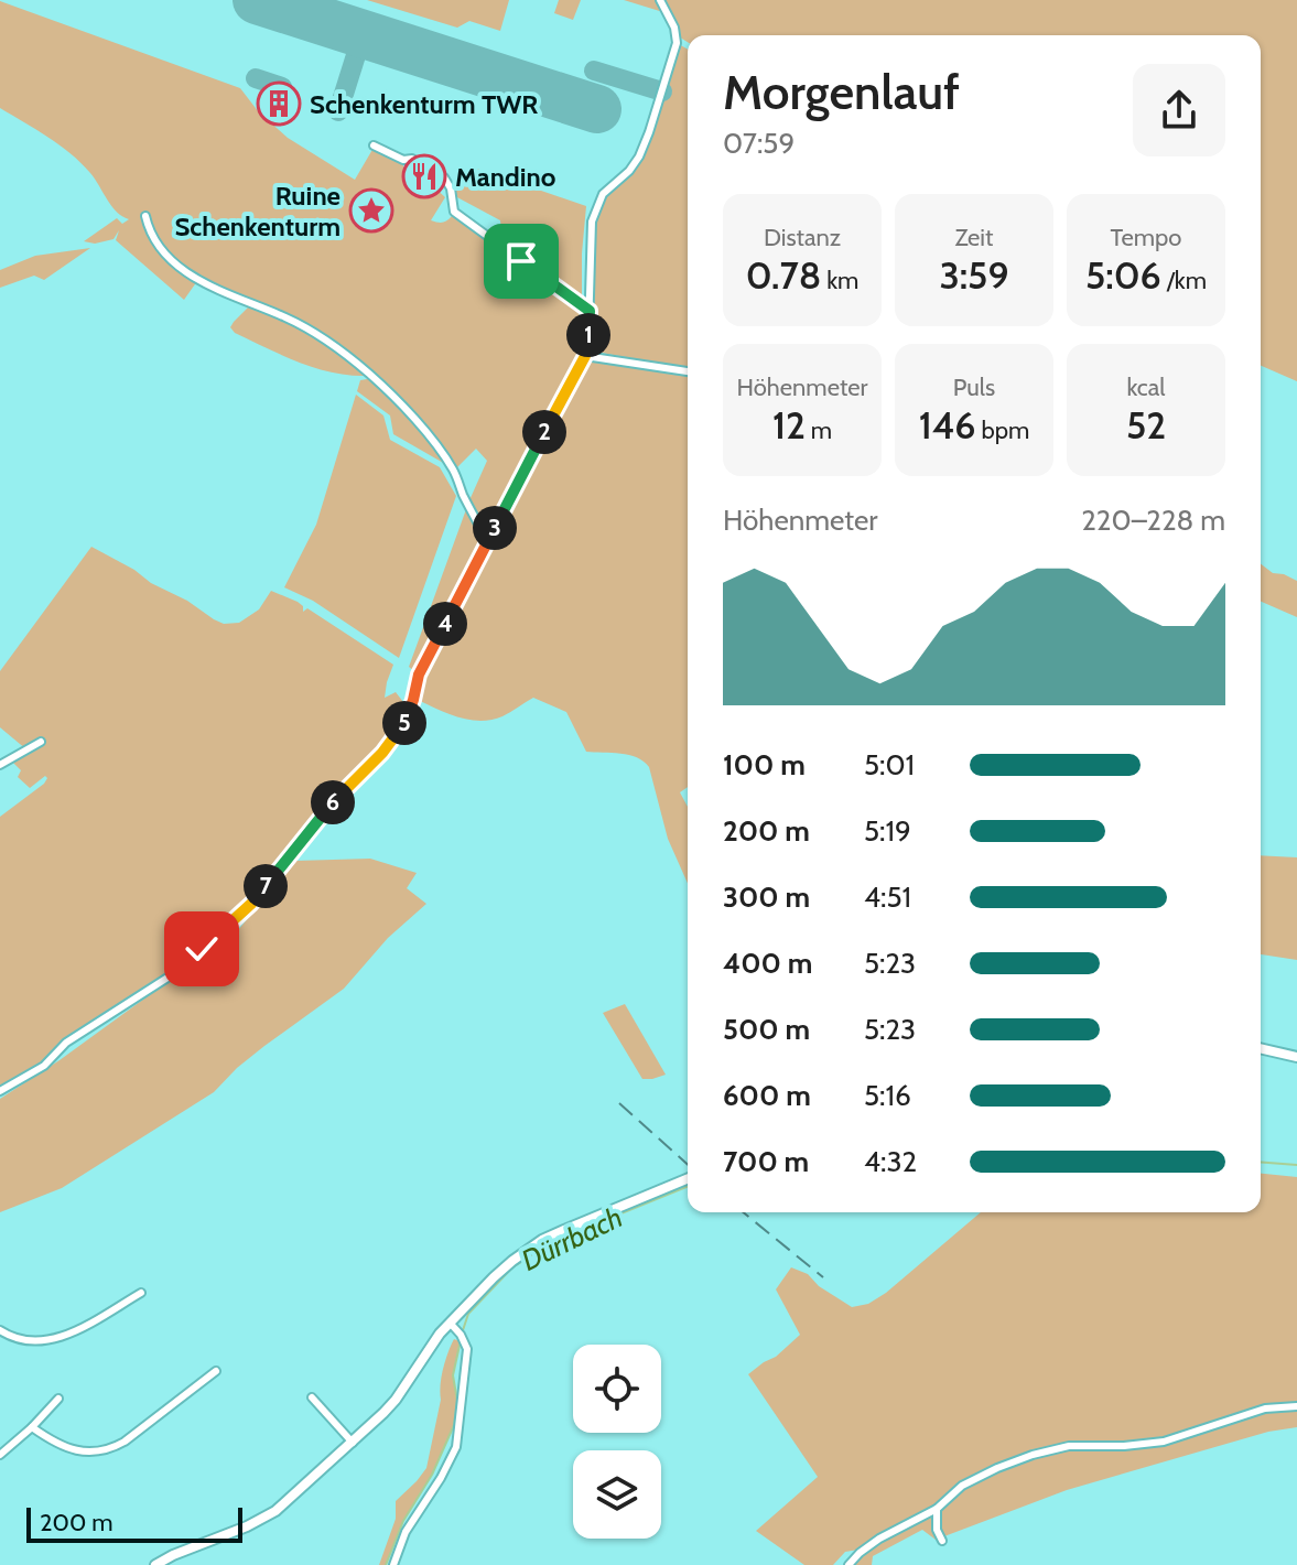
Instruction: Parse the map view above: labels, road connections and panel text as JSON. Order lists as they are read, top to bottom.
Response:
{
  "water": ["Dürrbach"],
  "places": {
    "building": ["Schenkenturm TWR"],
    "restaurant": ["Mandino"],
    "place": ["Ruine Schenkenturm"]
  },
  "scale_bar": "200 m",
  "page": {
    "heading": ["Morgenlauf", "07:59"],
    "stats": [
      ["Distanz", "0.78 km"],
      ["Zeit", "3:59"],
      ["Tempo", "5:06 /km"],
      ["Höhenmeter", "12 m"],
      ["Puls", "146 bpm"],
      ["kcal", "52"]
    ],
    "pins": [
      "1",
      "2",
      "3",
      "4",
      "5",
      "6",
      "7"
    ],
    "chart": ["Höhenmeter", "220–228 m"],
    "list": [
      {
        "name": "100 m",
        "note": "5:01"
      },
      {
        "name": "200 m",
        "note": "5:19"
      },
      {
        "name": "300 m",
        "note": "4:51"
      },
      {
        "name": "400 m",
        "note": "5:23"
      },
      {
        "name": "500 m",
        "note": "5:23"
      },
      {
        "name": "600 m",
        "note": "5:16"
      },
      {
        "name": "700 m",
        "note": "4:32"
      }
    ],
    "scale": "200 m"
  }
}
